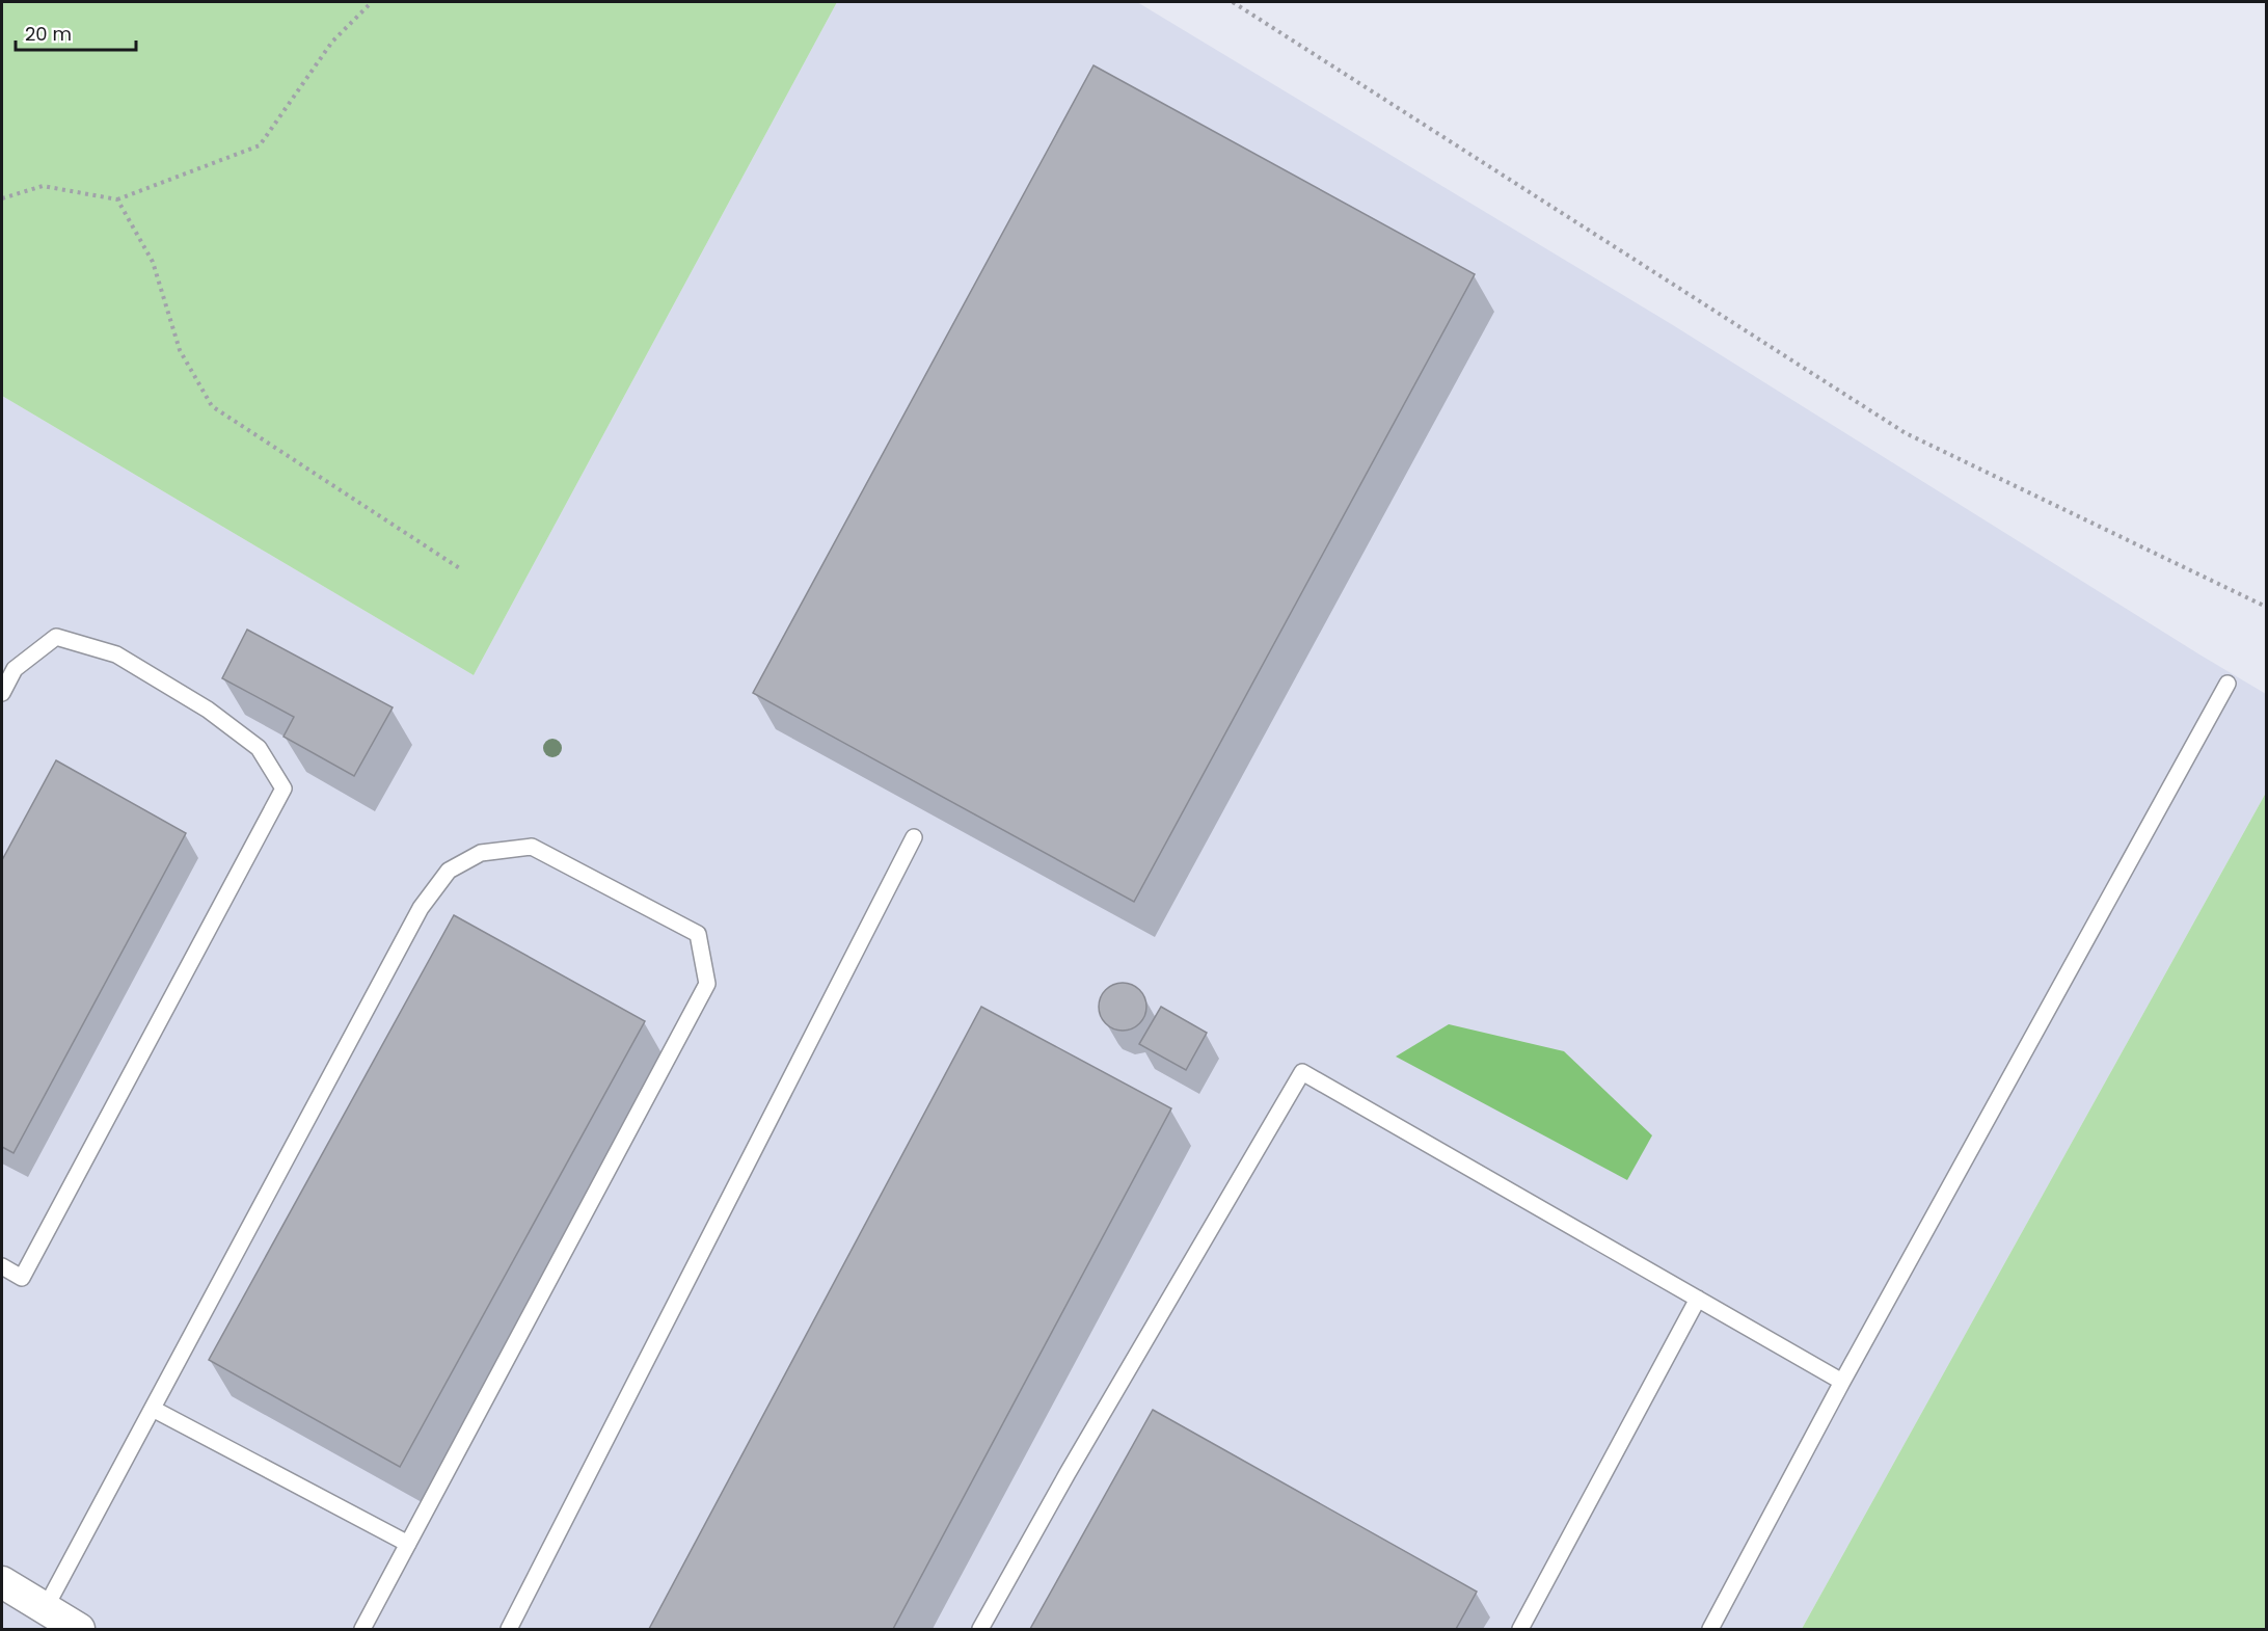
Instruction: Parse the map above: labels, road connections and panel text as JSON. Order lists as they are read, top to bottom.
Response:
{
  "scale_bar": "20 m"
}
